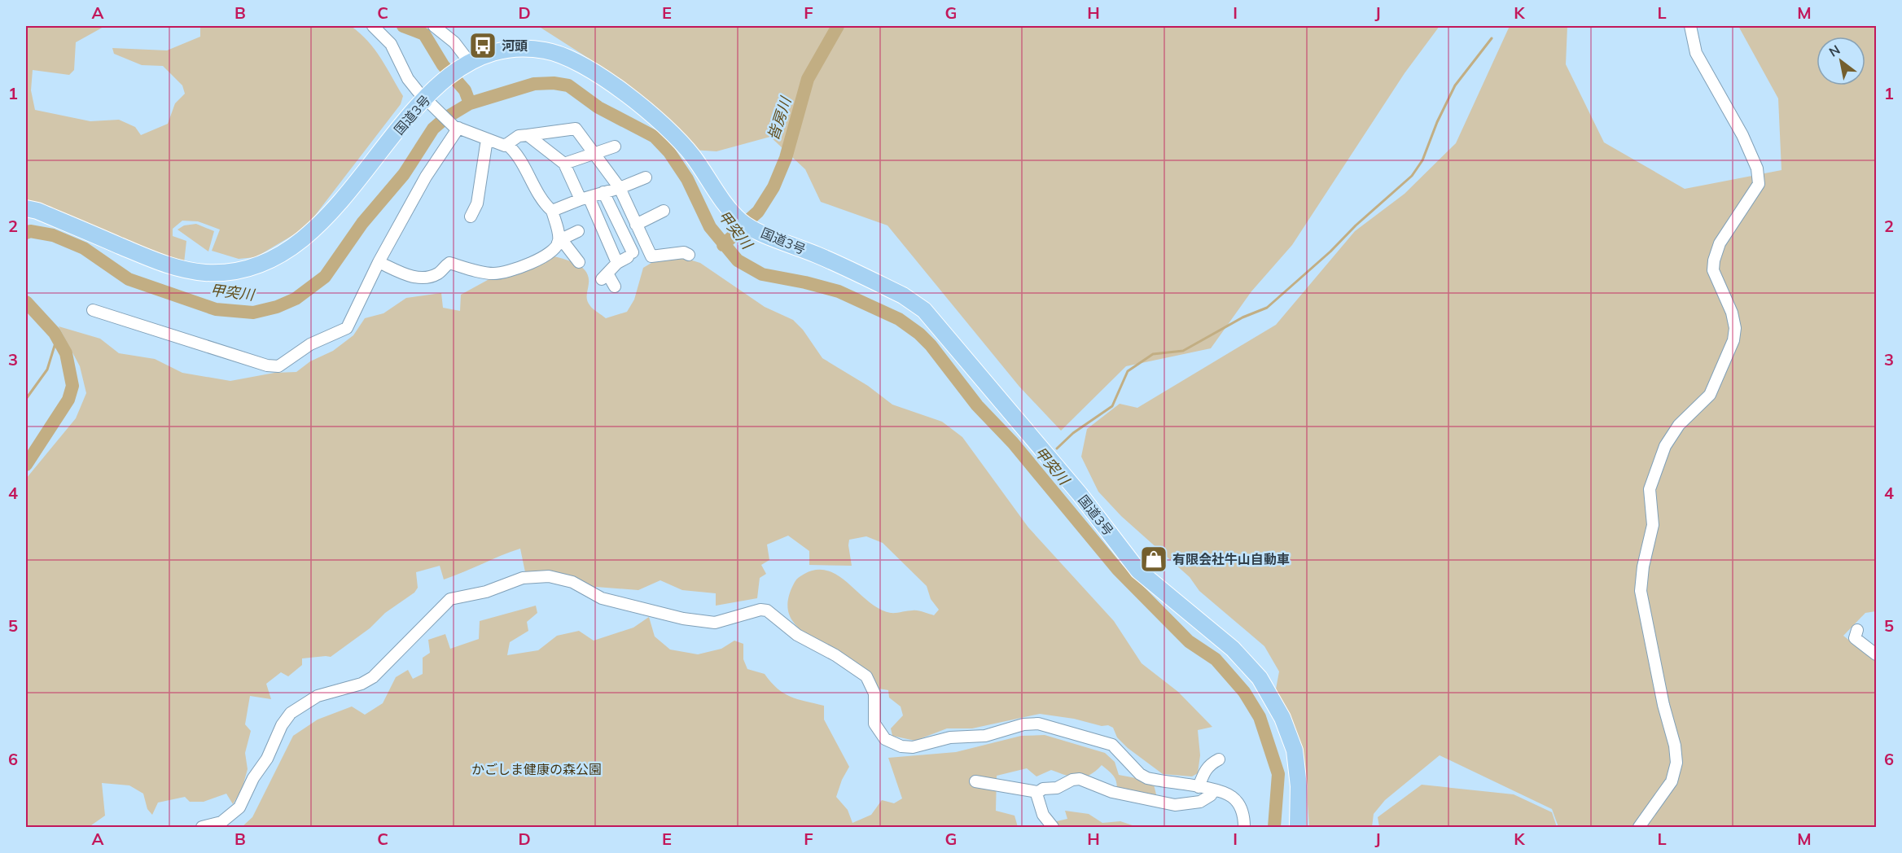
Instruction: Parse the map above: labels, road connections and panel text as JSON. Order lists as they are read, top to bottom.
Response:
{
  "streets": {
    "highway": ["国道3号"]
  },
  "water": ["皆房川", "甲突川"],
  "parks": ["かごしま健康の森公園"],
  "places": {
    "bus stop": ["河頭"],
    "shop": ["有限会社牛山自動車"]
  },
  "north": "top left",
  "grid": {
    "columns": [
      "A",
      "B",
      "C",
      "D",
      "E",
      "F",
      "G",
      "H",
      "I",
      "J",
      "K",
      "L",
      "M"
    ],
    "rows": [
      "1",
      "2",
      "3",
      "4",
      "5",
      "6"
    ]
  }
}
